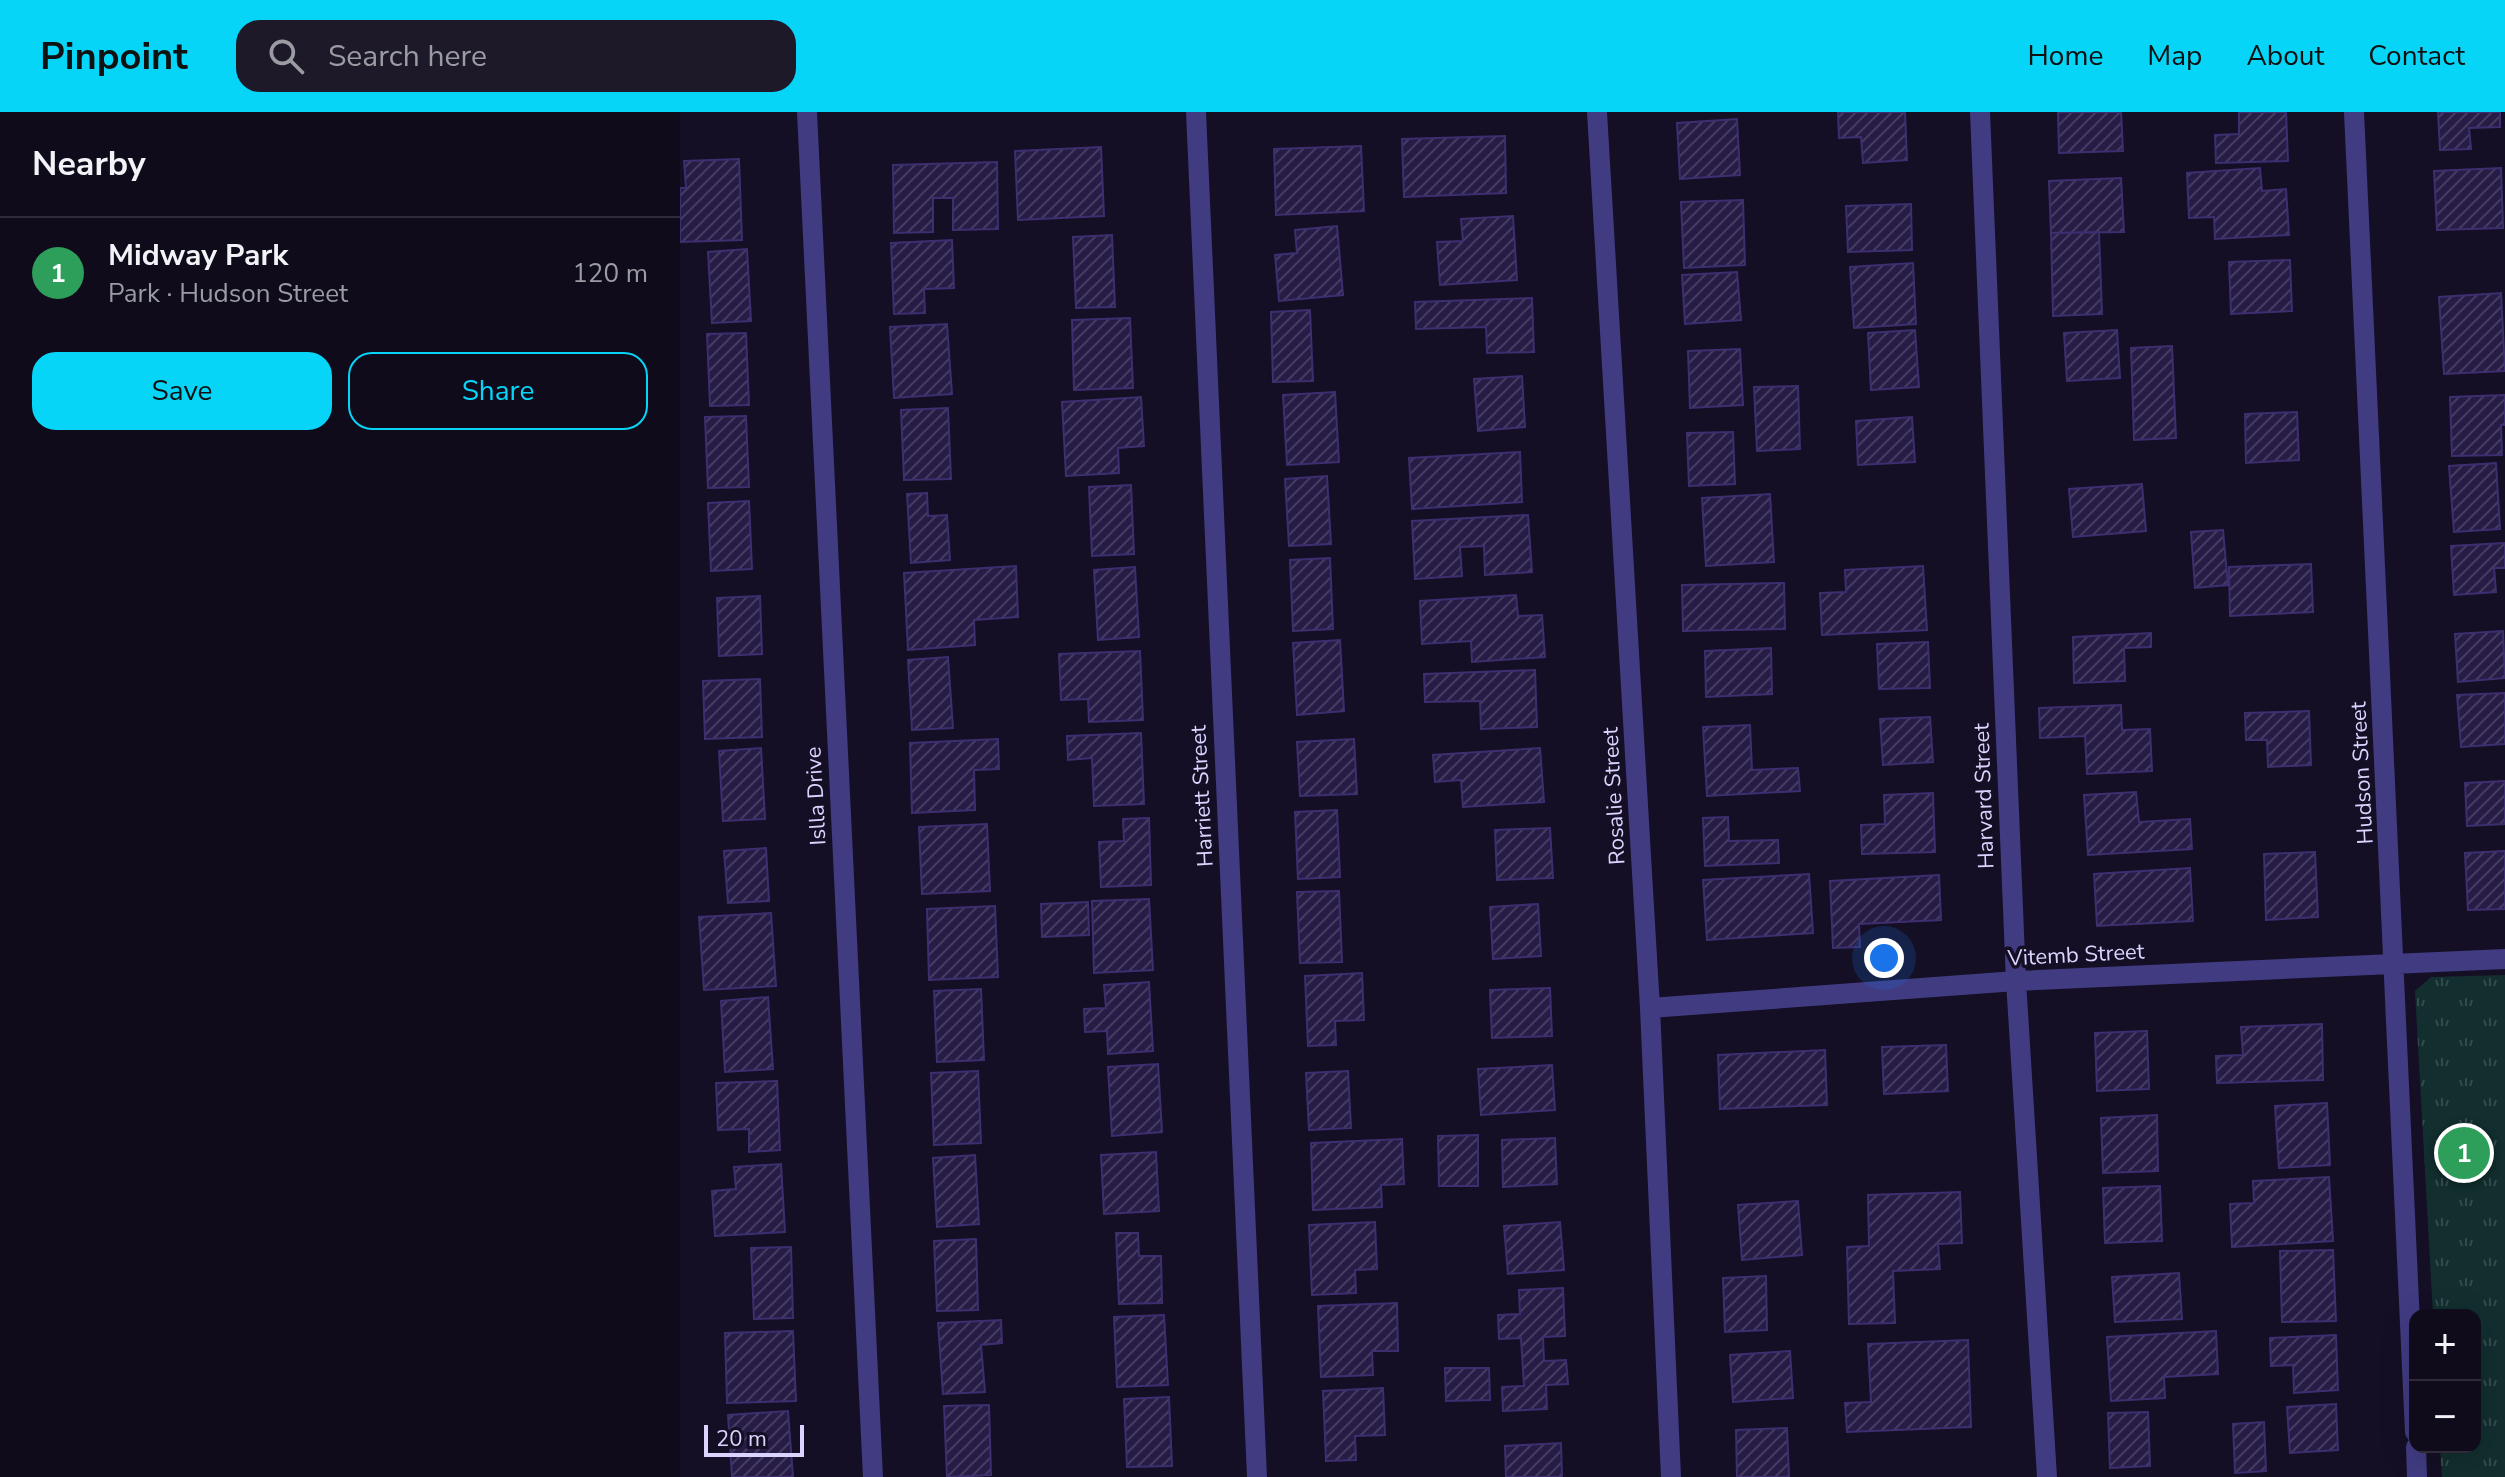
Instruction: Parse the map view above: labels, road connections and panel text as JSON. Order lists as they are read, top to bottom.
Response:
{
  "streets": {
    "street": [
      "Hudson Street",
      "Islla Drive",
      "Harriett Street",
      "Rosalie Street",
      "Harvard Street",
      "Vitemb Street"
    ]
  },
  "crossings": [
    ["Hudson Street", "Vitemb Street"],
    ["Rosalie Street", "Vitemb Street"],
    ["Harvard Street", "Vitemb Street"]
  ],
  "scale_bar": "20 m",
  "page": {
    "header": "Pinpoint",
    "search": "Search here",
    "nav": [
      "Home",
      "Map",
      "About",
      "Contact"
    ],
    "heading": "Nearby",
    "list": [
      {
        "mark": "1",
        "name": "Midway Park",
        "note": "Park · Hudson Street",
        "value": "120 m"
      }
    ],
    "buttons": ["Save", "Share"],
    "pins": "1",
    "map_buttons": ["+", "−"],
    "scale": "20 m"
  }
}
